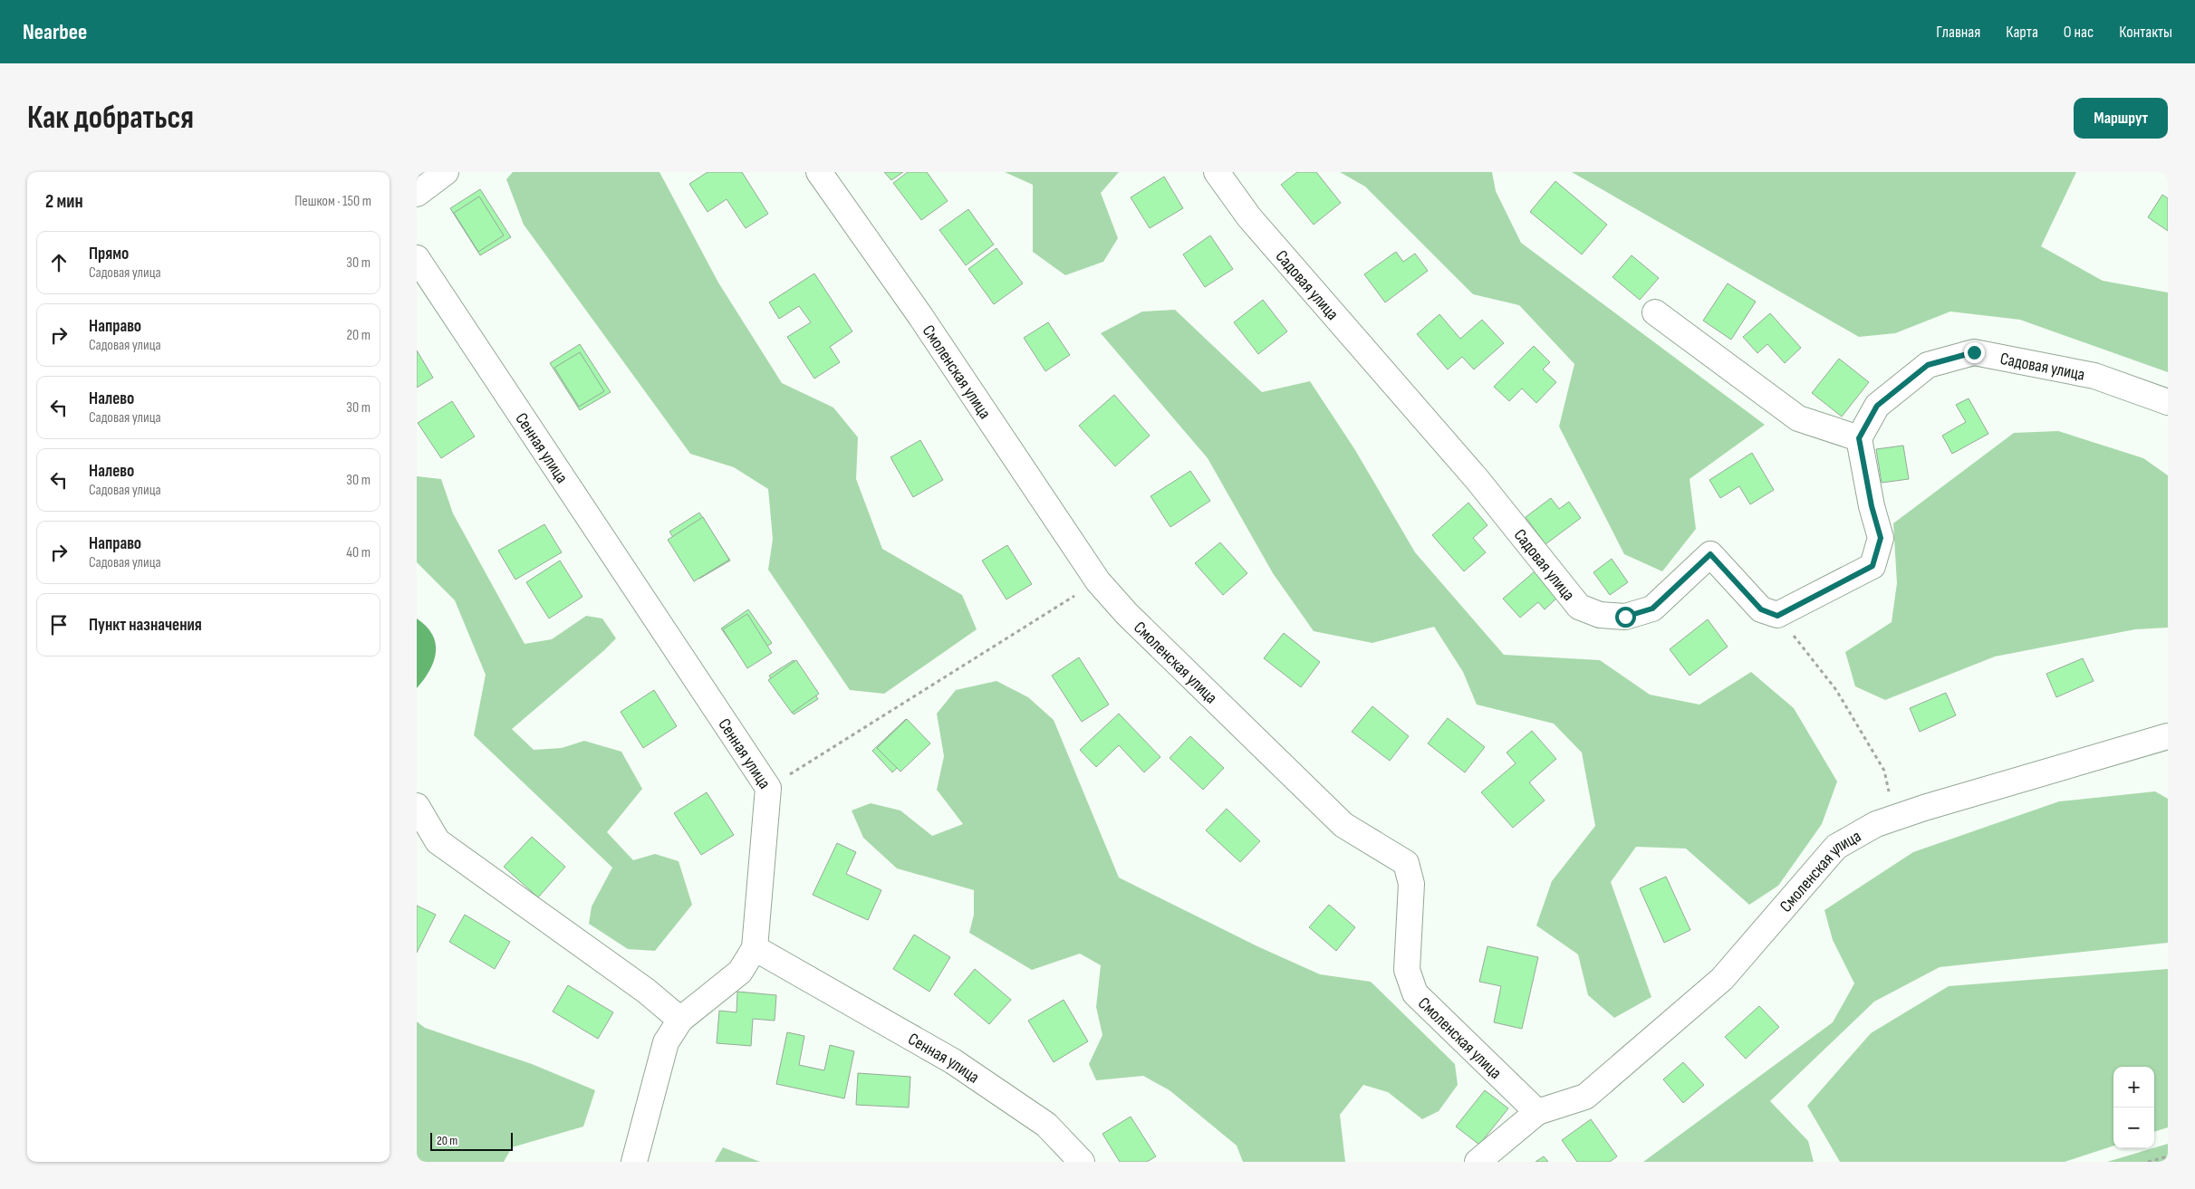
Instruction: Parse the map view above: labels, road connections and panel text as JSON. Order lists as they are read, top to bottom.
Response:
{
  "streets": {
    "street": ["Садовая улица", "Смоленская улица", "Сенная улица"]
  },
  "scale_bar": "20 m",
  "page": {
    "header": "Nearbee",
    "nav": [
      "Главная",
      "Карта",
      "О нас",
      "Контакты"
    ],
    "buttons": "Маршрут",
    "title": "Как добраться",
    "heading": ["2 мин", "Пешком · 150 m"],
    "list": [
      ["Прямо", "Садовая улица", "30 m"],
      ["Направо", "Садовая улица", "20 m"],
      ["Налево", "Садовая улица", "30 m"],
      ["Налево", "Садовая улица", "30 m"],
      ["Направо", "Садовая улица", "40 m"],
      "Пункт назначения"
    ],
    "map_buttons": ["+", "−"],
    "scale": "20 m"
  }
}
